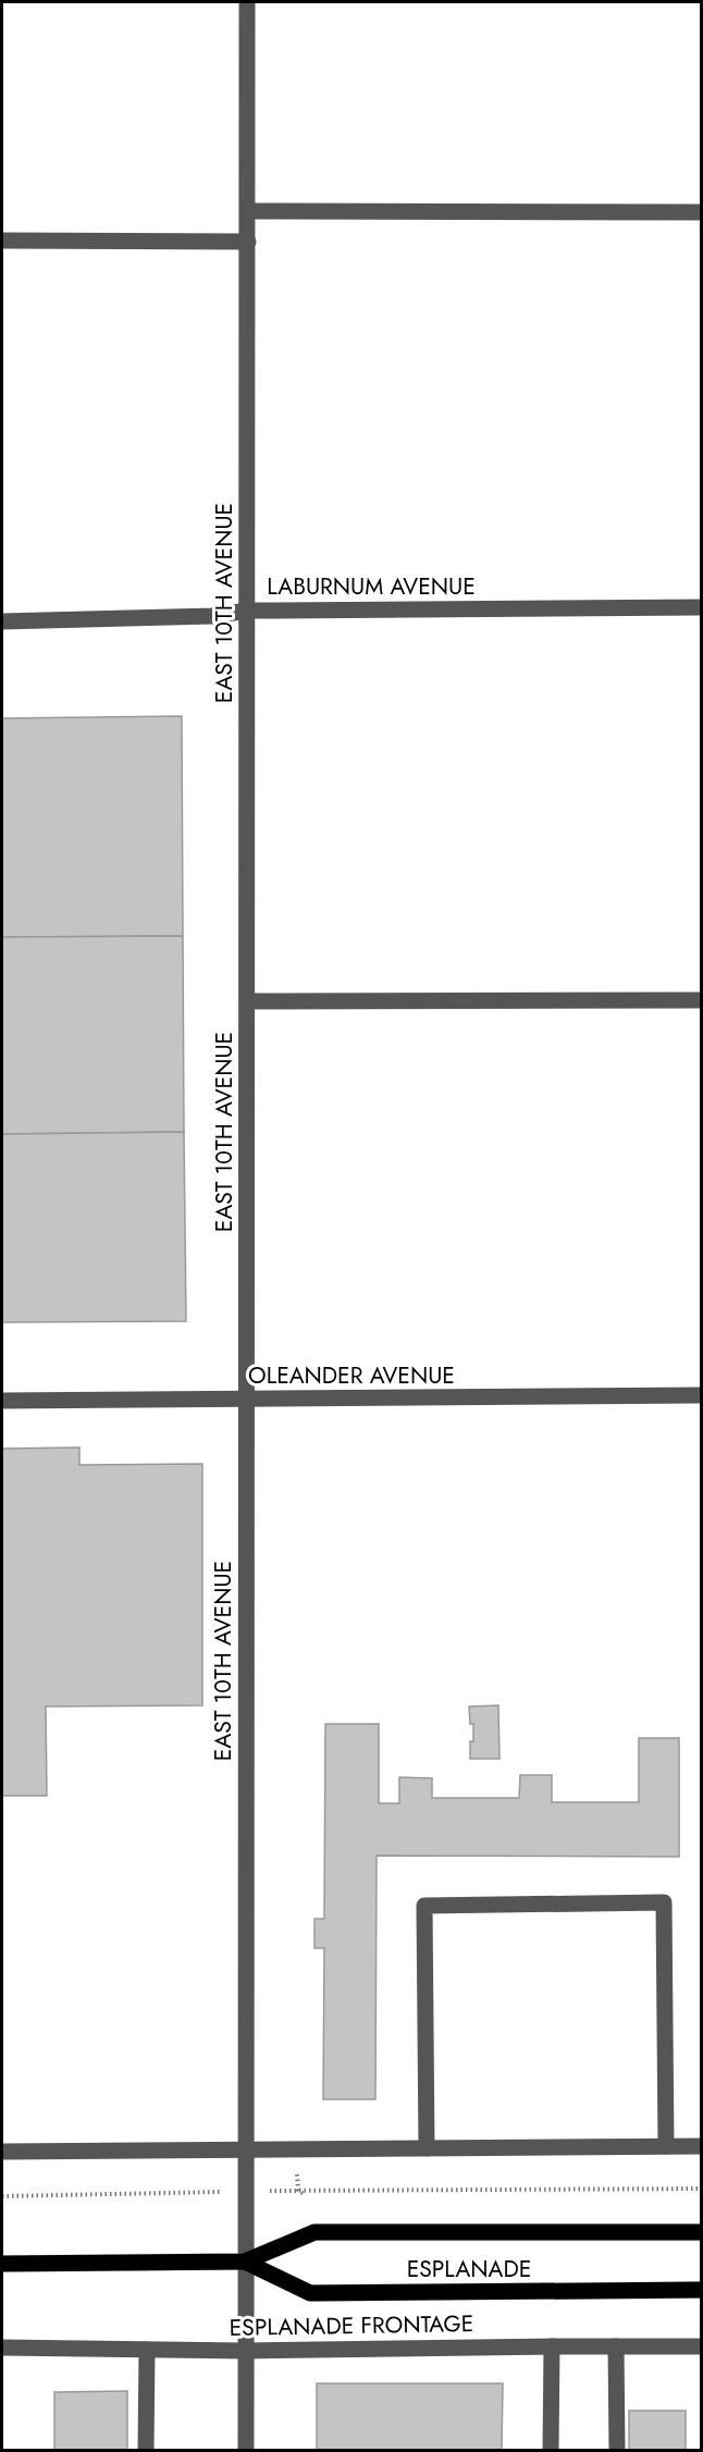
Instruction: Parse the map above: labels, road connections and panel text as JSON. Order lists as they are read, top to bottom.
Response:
{
  "streets": {
    "main road": ["ESPLANADE"],
    "street": [
      "LABURNUM AVENUE",
      "EAST 10TH AVENUE",
      "OLEANDER AVENUE",
      "ESPLANADE FRONTAGE"
    ]
  },
  "crossings": [
    ["LABURNUM AVENUE", "EAST 10TH AVENUE"],
    ["EAST 10TH AVENUE", "OLEANDER AVENUE"],
    ["EAST 10TH AVENUE", "ESPLANADE"],
    ["EAST 10TH AVENUE", "ESPLANADE FRONTAGE"]
  ]
}
